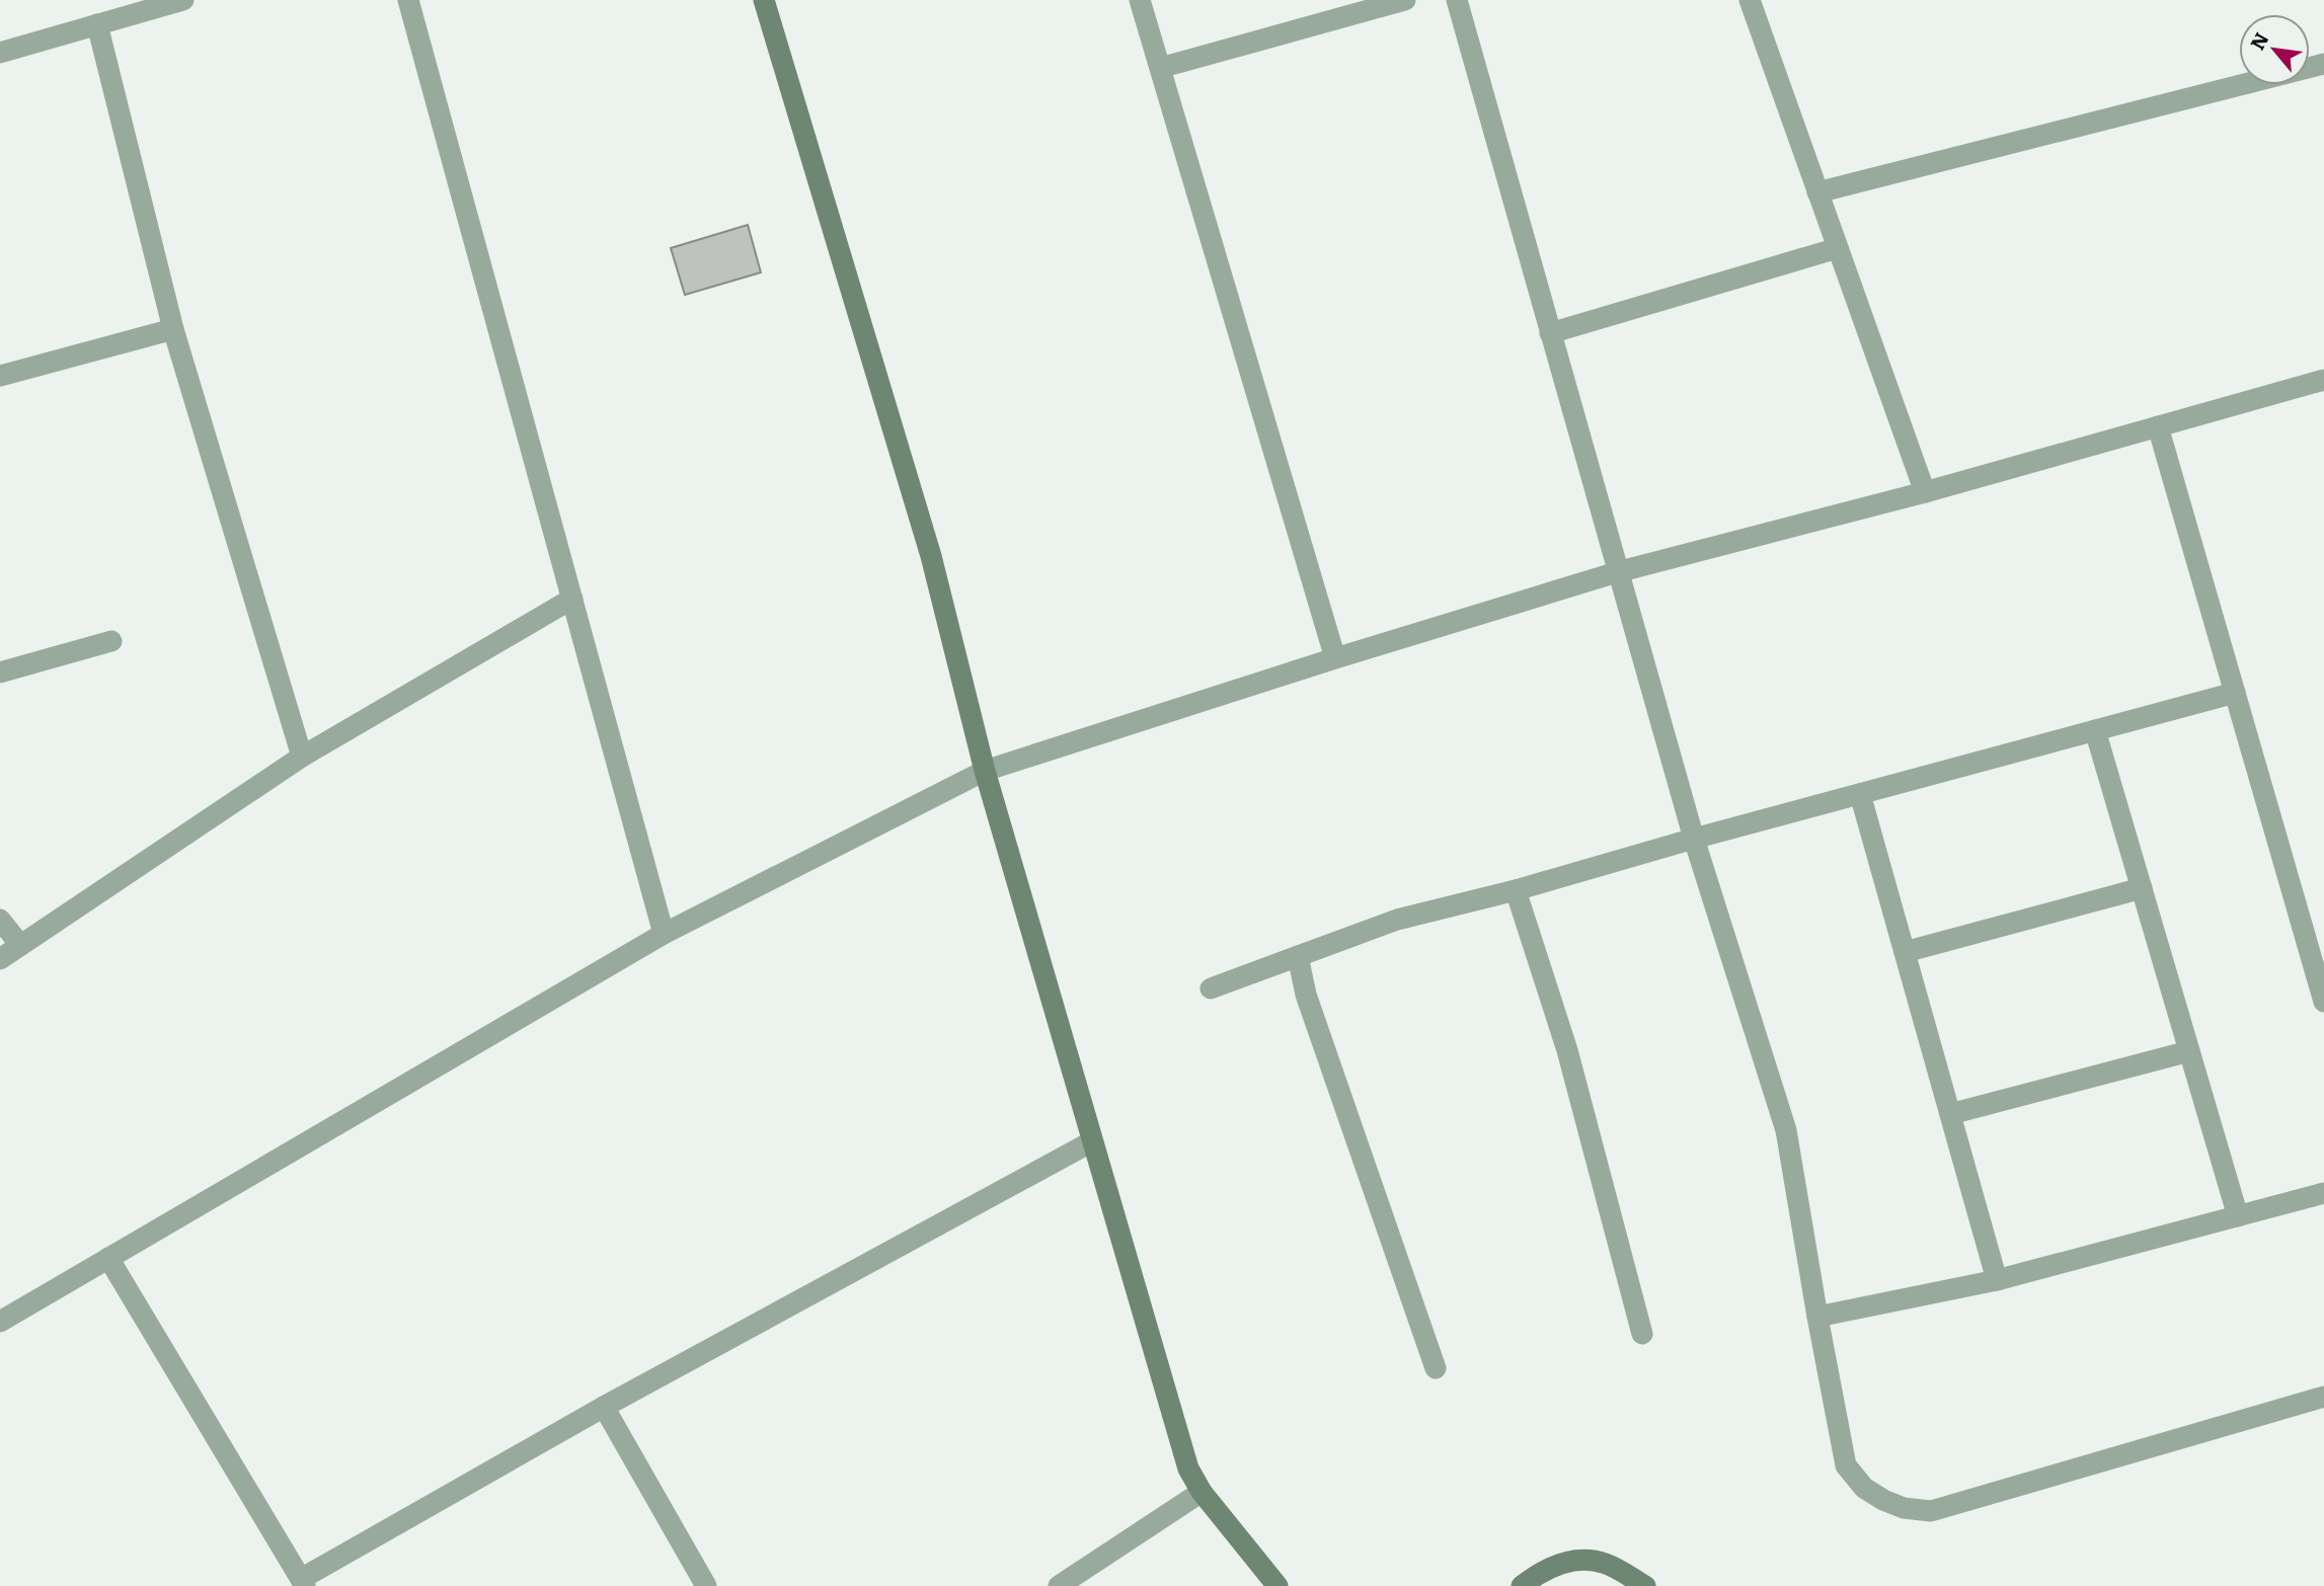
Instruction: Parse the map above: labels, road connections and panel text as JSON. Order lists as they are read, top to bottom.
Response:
{
  "north": "top left"
}
